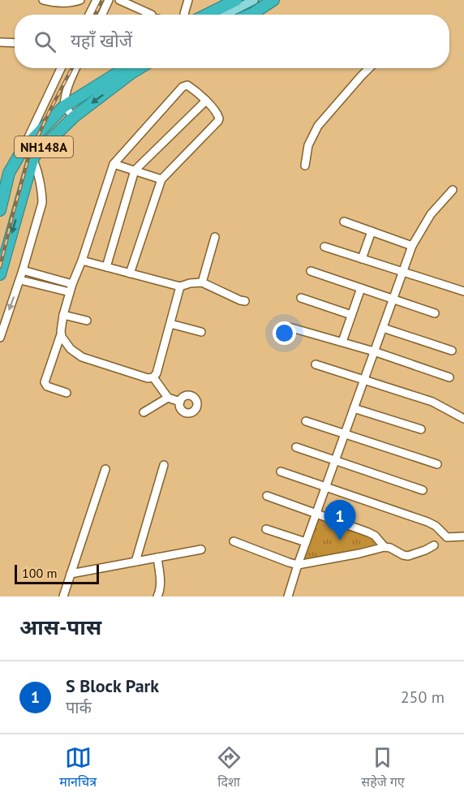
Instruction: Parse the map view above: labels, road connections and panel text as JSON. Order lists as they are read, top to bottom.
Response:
{
  "streets": {
    "highway": ["NH148A"]
  },
  "scale_bar": "100 m",
  "page": {
    "search": "यहाँ खोजें",
    "pins": "1",
    "scale": "100 m",
    "heading": "आस-पास",
    "list": [
      {
        "mark": "1",
        "name": "S Block Park",
        "note": "पार्क",
        "value": "250 m"
      }
    ],
    "nav": ["मानचित्र", "दिशा", "सहेजे गए"]
  }
}
